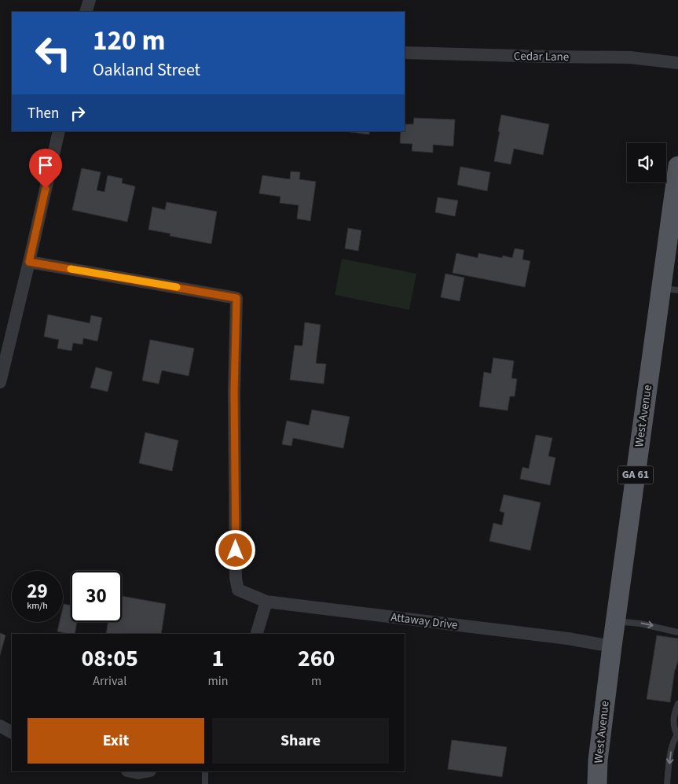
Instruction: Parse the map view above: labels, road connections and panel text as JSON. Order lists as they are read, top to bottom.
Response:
{
  "streets": {
    "main road": ["West Avenue", "GA 61"],
    "street": ["Cedar Lane", "Attaway Drive"]
  },
  "crossings": [
    ["West Avenue", "Attaway Drive"]
  ],
  "page": {
    "turn": ["120 m", "Oakland Street"],
    "then": "Then",
    "speed": "29 km/h",
    "limit": "30",
    "eta": [
      "08:05",
      "Arrival",
      "1",
      "min",
      "260",
      "m"
    ],
    "buttons": ["Exit", "Share"]
  }
}
